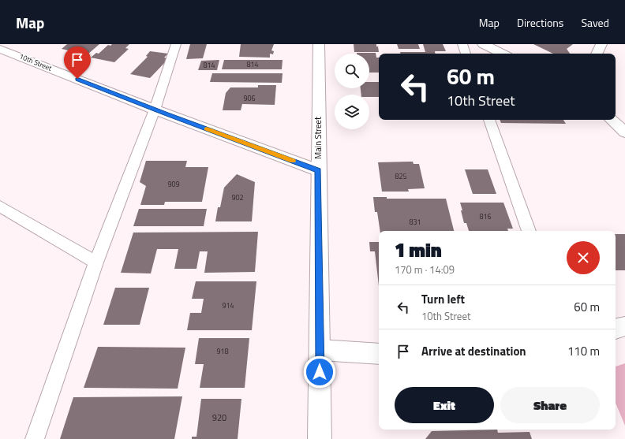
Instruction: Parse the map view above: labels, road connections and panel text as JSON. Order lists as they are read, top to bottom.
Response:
{
  "streets": {
    "street": ["10th Street", "Main Street"]
  },
  "crossings": [
    ["10th Street", "Main Street"]
  ],
  "house_numbers": [
    "814",
    "814",
    "906",
    "825",
    "909",
    "902",
    "816",
    "831",
    "914",
    "918",
    "920"
  ],
  "page": {
    "header": "Map",
    "nav": ["Map", "Directions", "Saved"],
    "turn": ["60 m", "10th Street"],
    "heading": ["1 min", "170 m · 14:09"],
    "list": [
      {
        "name": "Turn left",
        "note": "10th Street",
        "value": "60 m"
      },
      {
        "name": "Arrive at destination",
        "value": "110 m"
      }
    ],
    "buttons": ["Exit", "Share"]
  }
}
